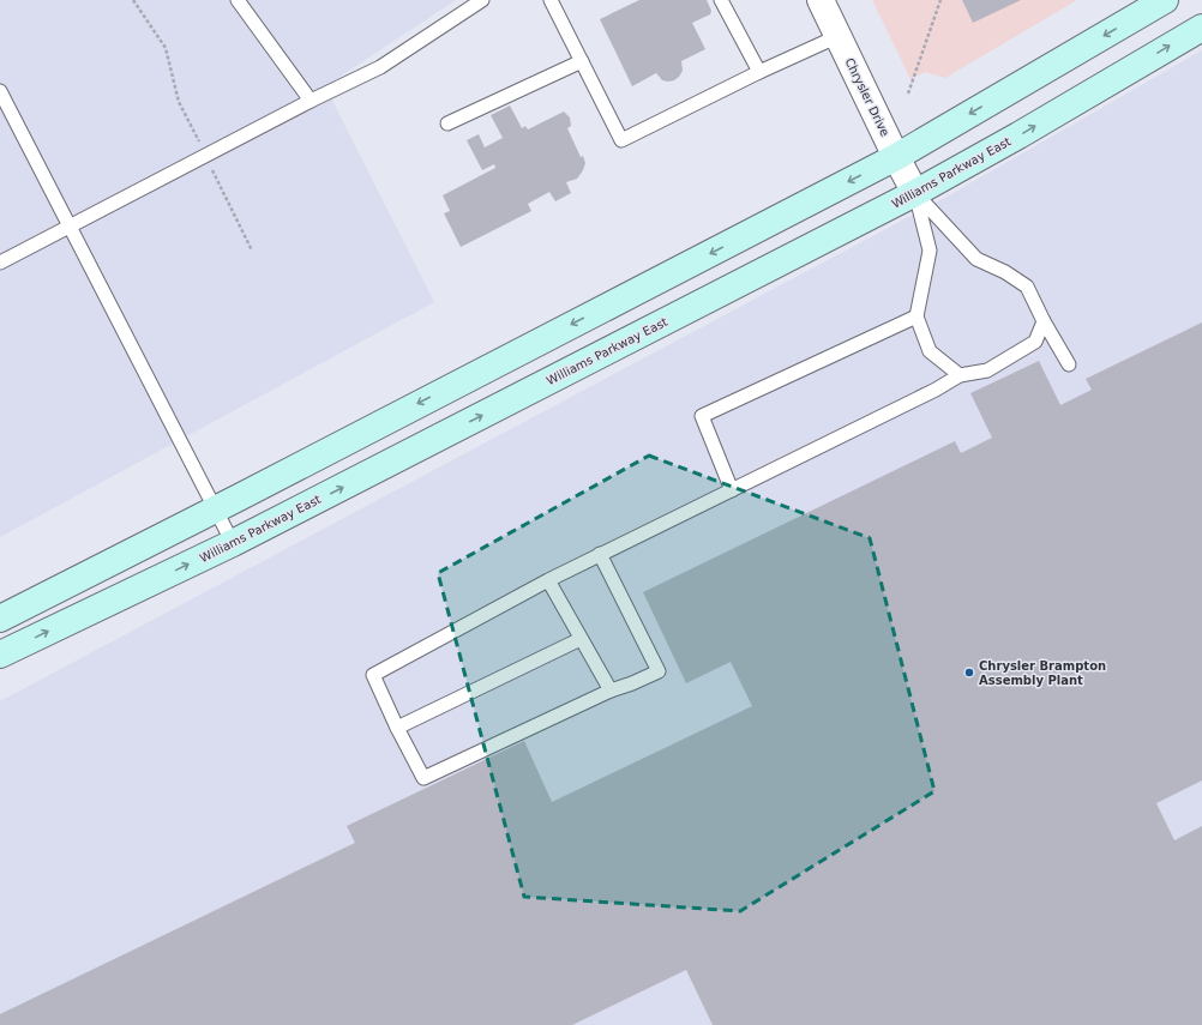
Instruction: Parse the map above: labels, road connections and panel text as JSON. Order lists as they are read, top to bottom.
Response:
{
  "streets": {
    "main road": ["Williams Parkway East"],
    "street": ["Chrysler Drive"]
  },
  "crossings": [
    ["Chrysler Drive", "Williams Parkway East"]
  ],
  "places": ["Chrysler Brampton Assembly Plant"]
}
